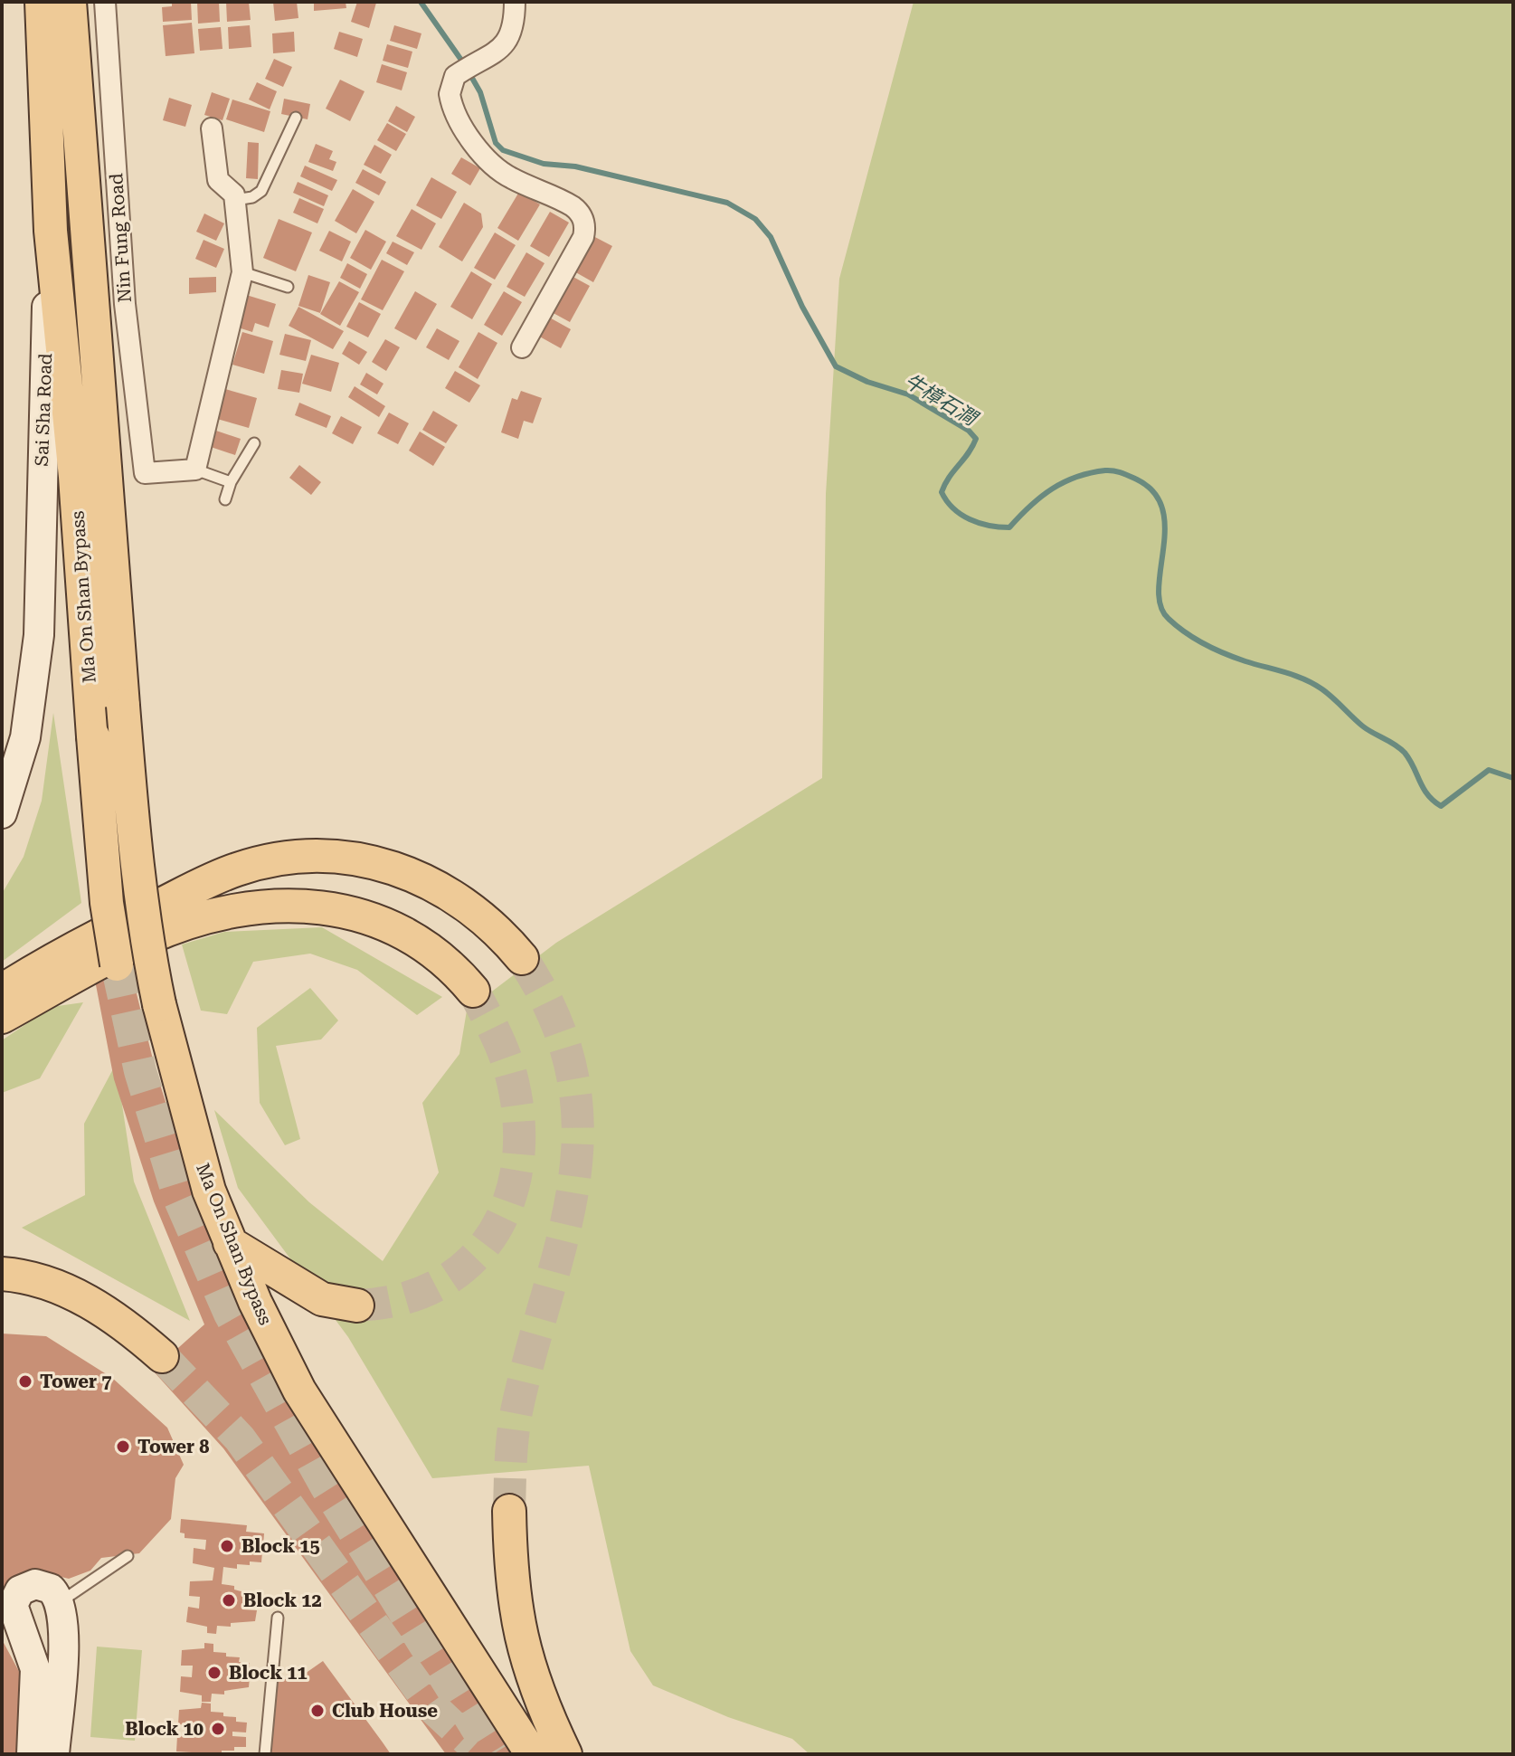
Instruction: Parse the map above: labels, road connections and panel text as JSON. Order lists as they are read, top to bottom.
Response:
{
  "streets": {
    "main road": ["Sai Sha Road", "Ma On Shan Bypass"],
    "street": ["Nin Fung Road"]
  },
  "crossings": [
    ["Sai Sha Road", "Ma On Shan Bypass"]
  ],
  "water": ["牛樟石澗"],
  "places": [
    "Tower 7",
    "Tower 8",
    "Block 15",
    "Block 12",
    "Block 11",
    "Club House",
    "Block 10"
  ]
}
